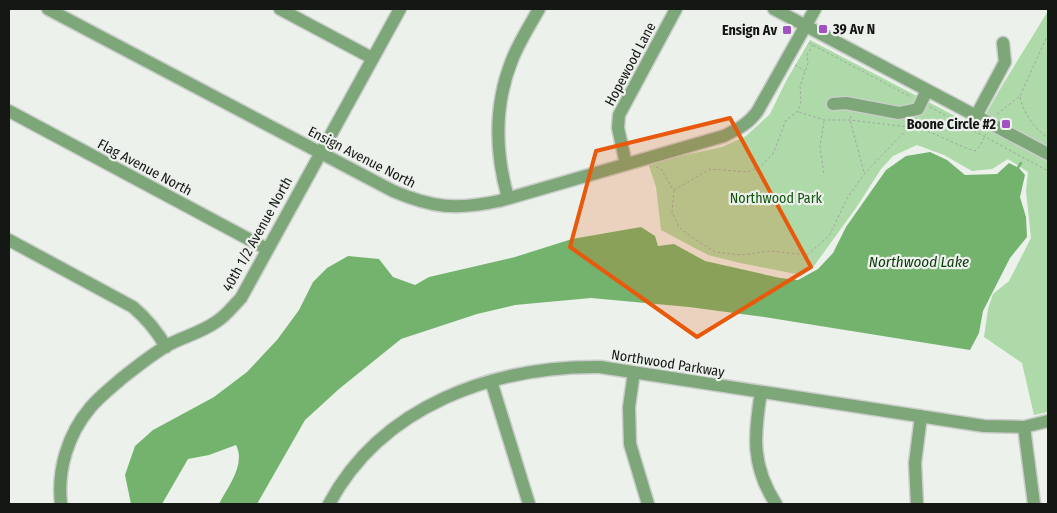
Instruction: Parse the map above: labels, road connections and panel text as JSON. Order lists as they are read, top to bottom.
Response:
{
  "streets": {
    "street": [
      "Hopewood Lane",
      "Ensign Avenue North",
      "Flag Avenue North",
      "40th 1/2 Avenue North",
      "Northwood Parkway"
    ]
  },
  "crossings": [
    ["Hopewood Lane", "Ensign Avenue North"],
    ["Ensign Avenue North", "40th 1/2 Avenue North"],
    ["Flag Avenue North", "40th 1/2 Avenue North"]
  ],
  "water": ["Northwood Lake"],
  "parks": ["Northwood Park"],
  "places": {
    "transit": ["39 Av N", "Ensign Av", "Boone Circle #2"]
  }
}
